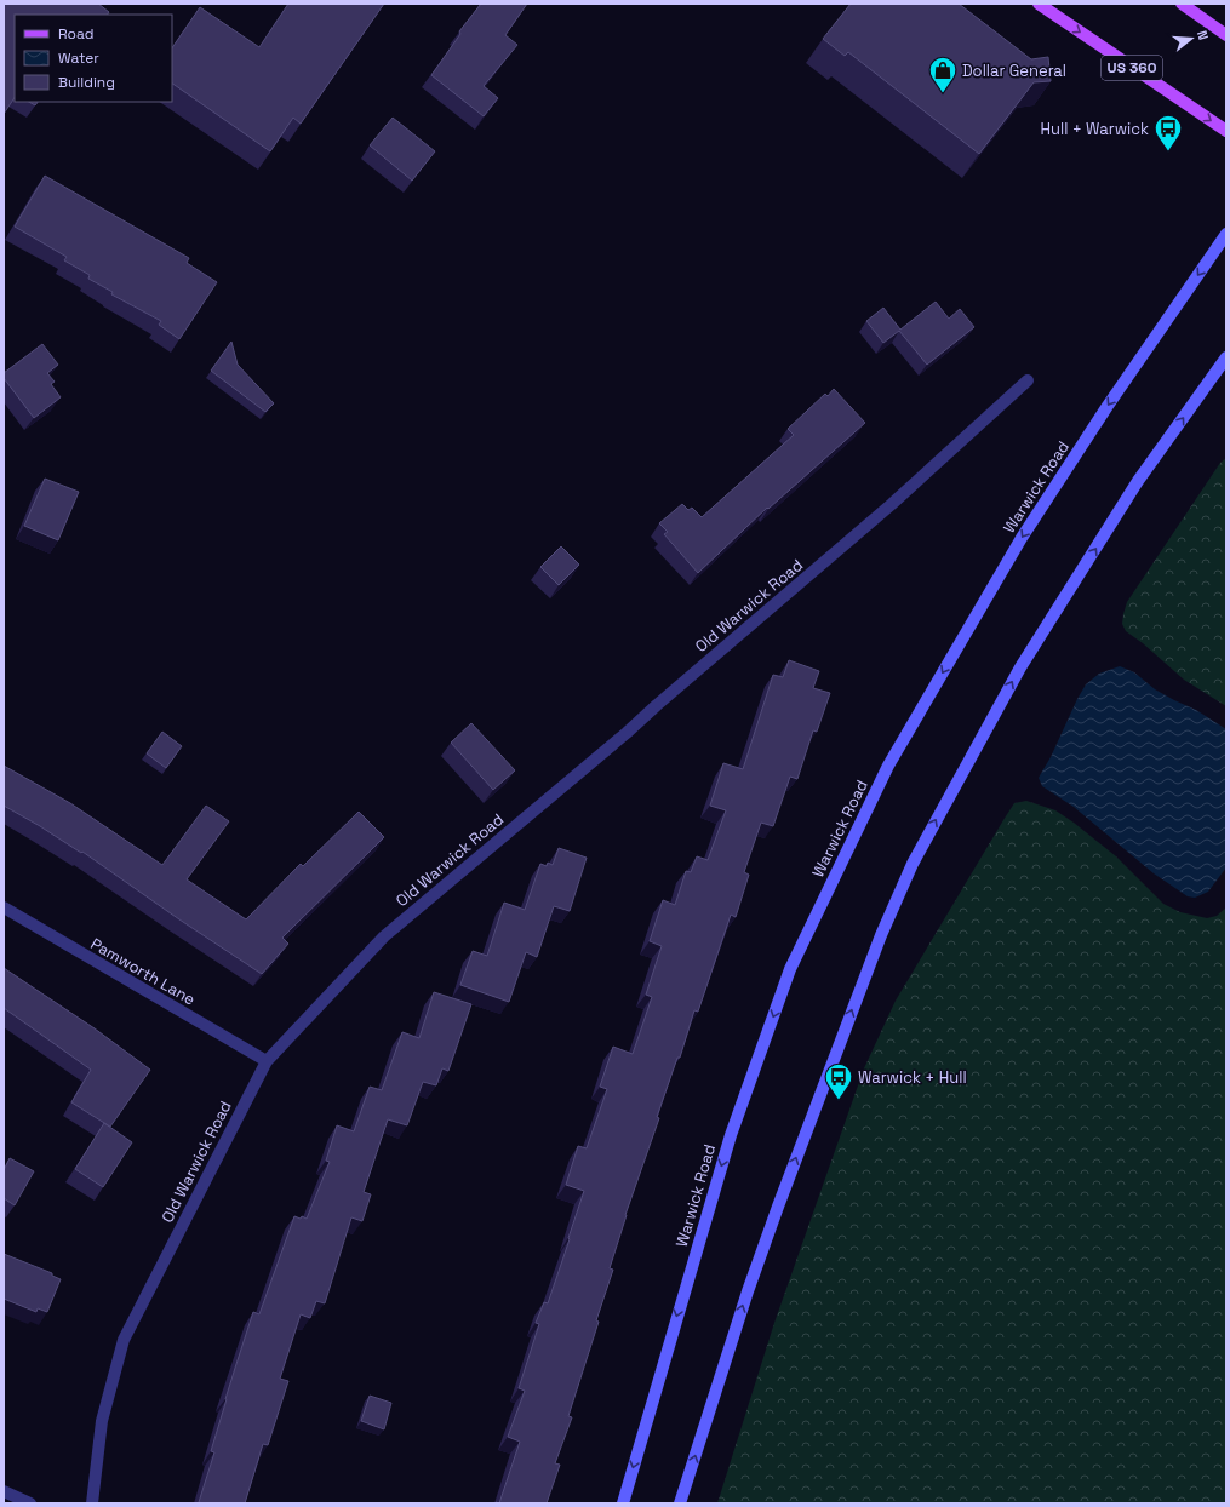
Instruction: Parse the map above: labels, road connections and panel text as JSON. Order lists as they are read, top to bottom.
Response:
{
  "streets": {
    "main road": ["US 360", "Warwick Road"],
    "street": ["Old Warwick Road", "Pamworth Lane"]
  },
  "crossings": [
    ["Old Warwick Road", "Pamworth Lane"]
  ],
  "places": {
    "shop": ["Dollar General"],
    "bus stop": ["Hull + Warwick", "Warwick + Hull"]
  },
  "legend": ["Road", "Water", "Building"],
  "north": "right"
}
